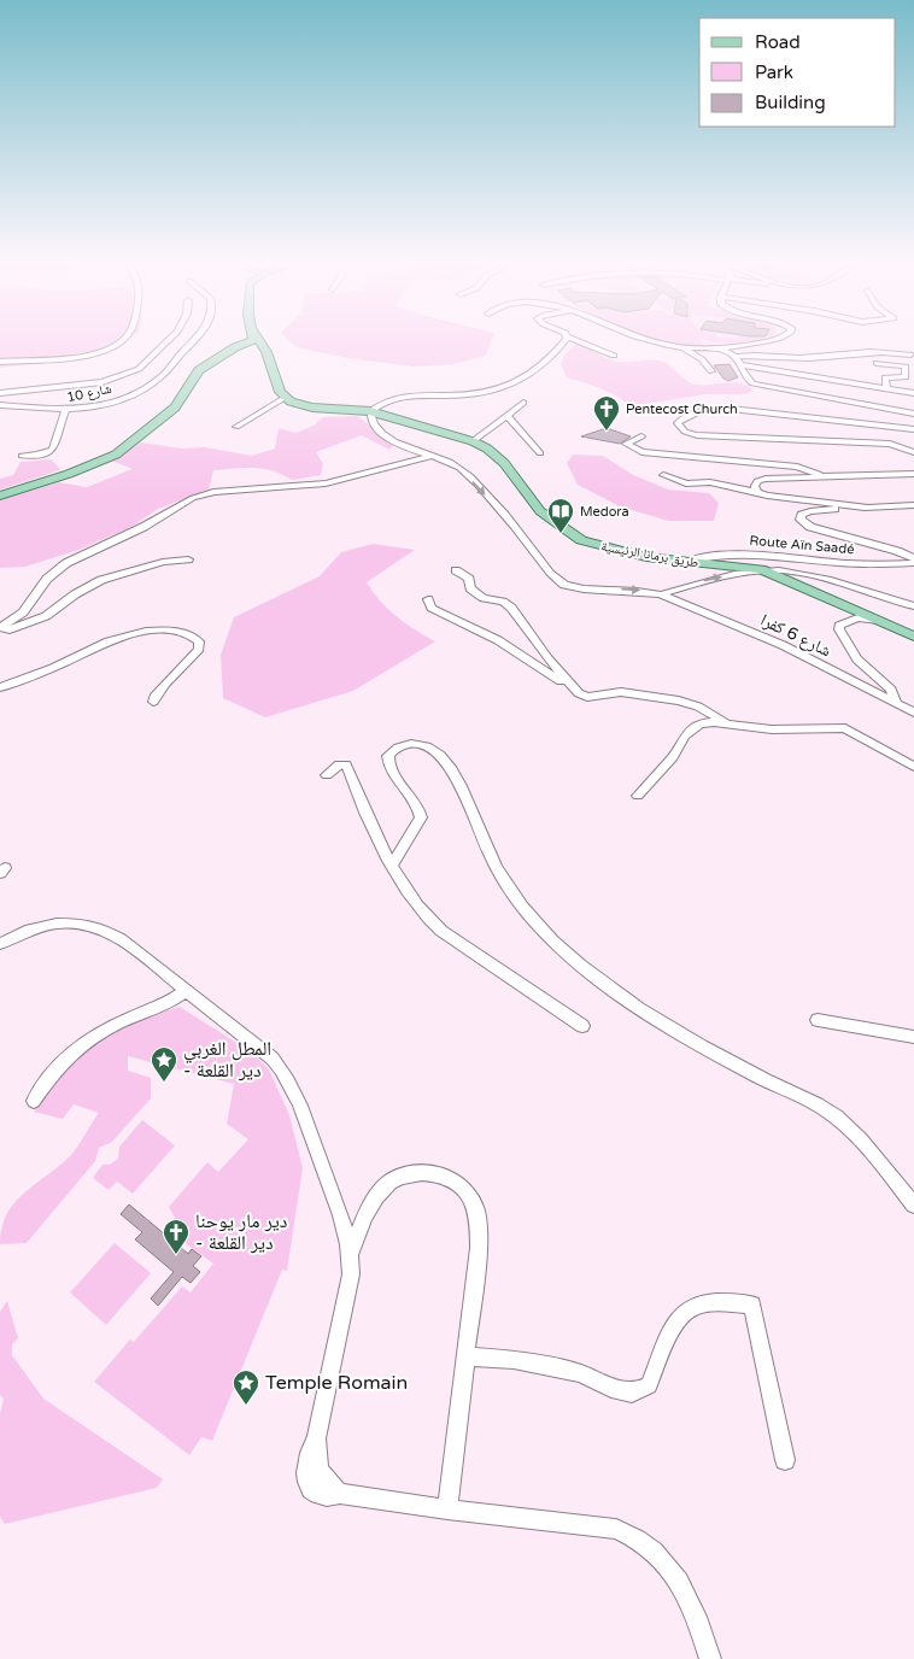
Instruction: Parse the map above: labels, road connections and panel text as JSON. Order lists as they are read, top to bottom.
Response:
{
  "streets": {
    "main road": ["طريق برمانا الرئيسية"],
    "street": ["شارع 10", "Route Aïn Saadé", "شارع 6 كفرا"]
  },
  "crossings": [
    ["Route Aïn Saadé", "طريق برمانا الرئيسية"]
  ],
  "places": {
    "church": ["Pentecost Church", "دير مار يوحنا - دير القلعة"],
    "library": ["Medora"],
    "place": ["المطل الغربي - دير القلعة", "Temple Romain"]
  },
  "legend": ["Road", "Park", "Building"]
}
